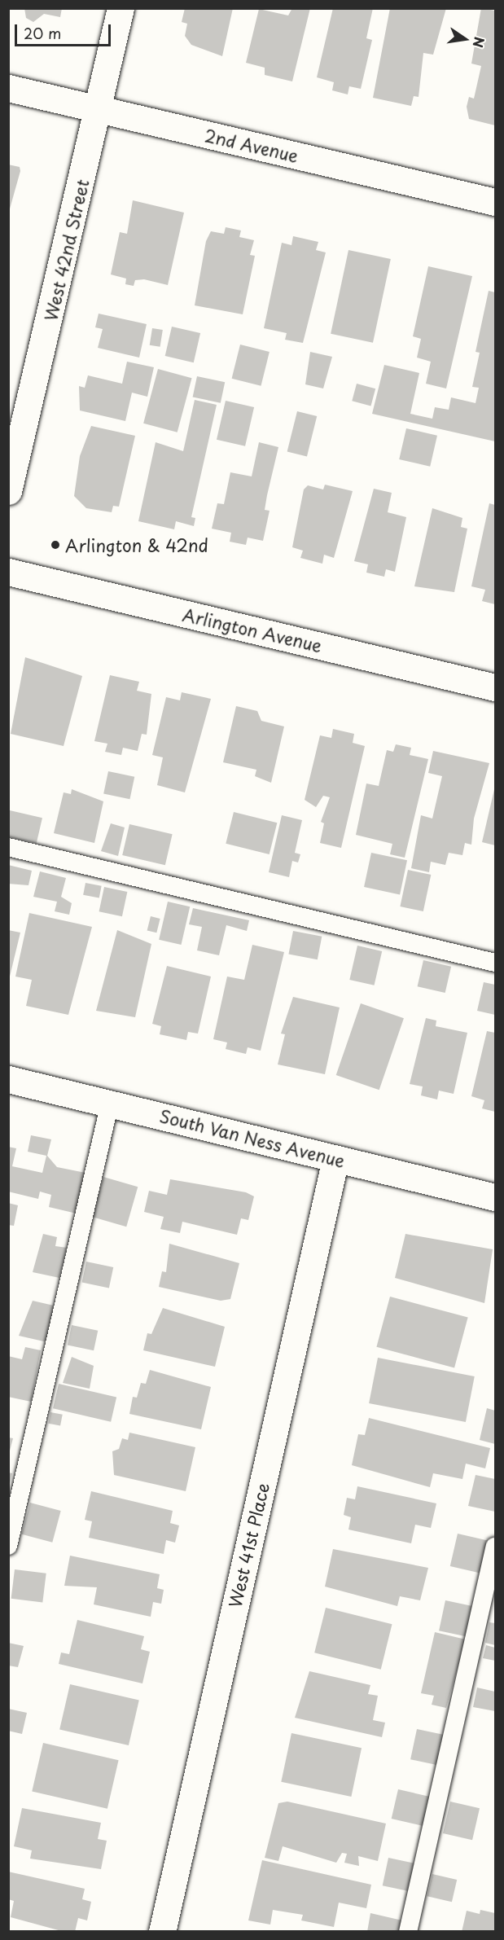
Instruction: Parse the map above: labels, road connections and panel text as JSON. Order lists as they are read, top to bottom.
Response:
{
  "streets": {
    "street": [
      "2nd Avenue",
      "West 42nd Street",
      "Arlington Avenue",
      "South Van Ness Avenue",
      "West 41st Place"
    ]
  },
  "crossings": [
    ["2nd Avenue", "West 42nd Street"],
    ["South Van Ness Avenue", "West 41st Place"]
  ],
  "places": ["Arlington & 42nd"],
  "scale_bar": "20 m",
  "north": "right"
}
